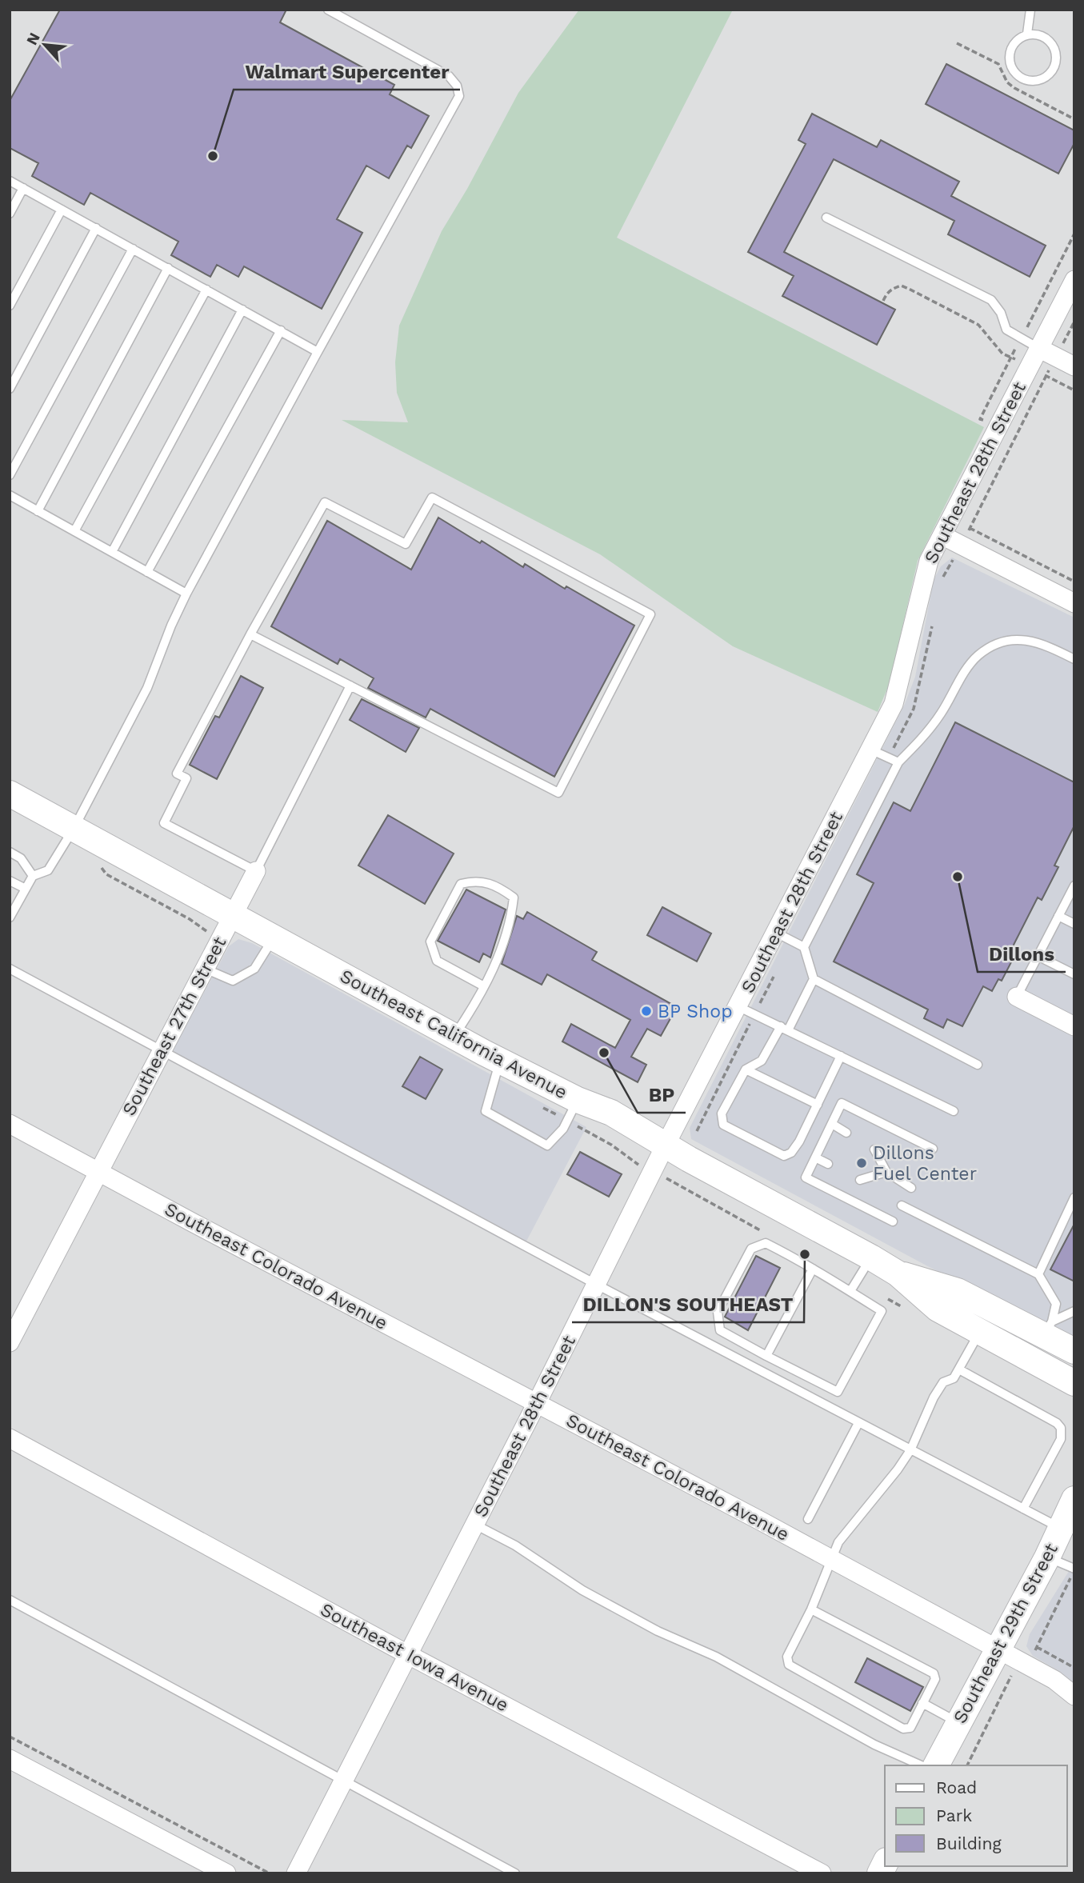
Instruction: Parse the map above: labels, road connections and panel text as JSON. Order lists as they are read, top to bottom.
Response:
{
  "streets": {
    "main road": ["Southeast California Avenue", "Southeast 29th Street"],
    "street": [
      "Southeast 28th Street",
      "Southeast 27th Street",
      "Southeast Colorado Avenue",
      "Southeast Iowa Avenue"
    ]
  },
  "crossings": [
    ["Southeast 28th Street", "Southeast California Avenue"],
    ["Southeast 28th Street", "Southeast Colorado Avenue"],
    ["Southeast 28th Street", "Southeast Iowa Avenue"],
    ["Southeast 27th Street", "Southeast California Avenue"],
    ["Southeast 27th Street", "Southeast Colorado Avenue"],
    ["Southeast Colorado Avenue", "Southeast 29th Street"]
  ],
  "places": [
    "Walmart Supercenter",
    "Dillons",
    "BP Shop",
    "BP",
    "Dillons Fuel Center",
    "DILLON'S SOUTHEAST"
  ],
  "legend": ["Road", "Park", "Building"],
  "north": "top left"
}
